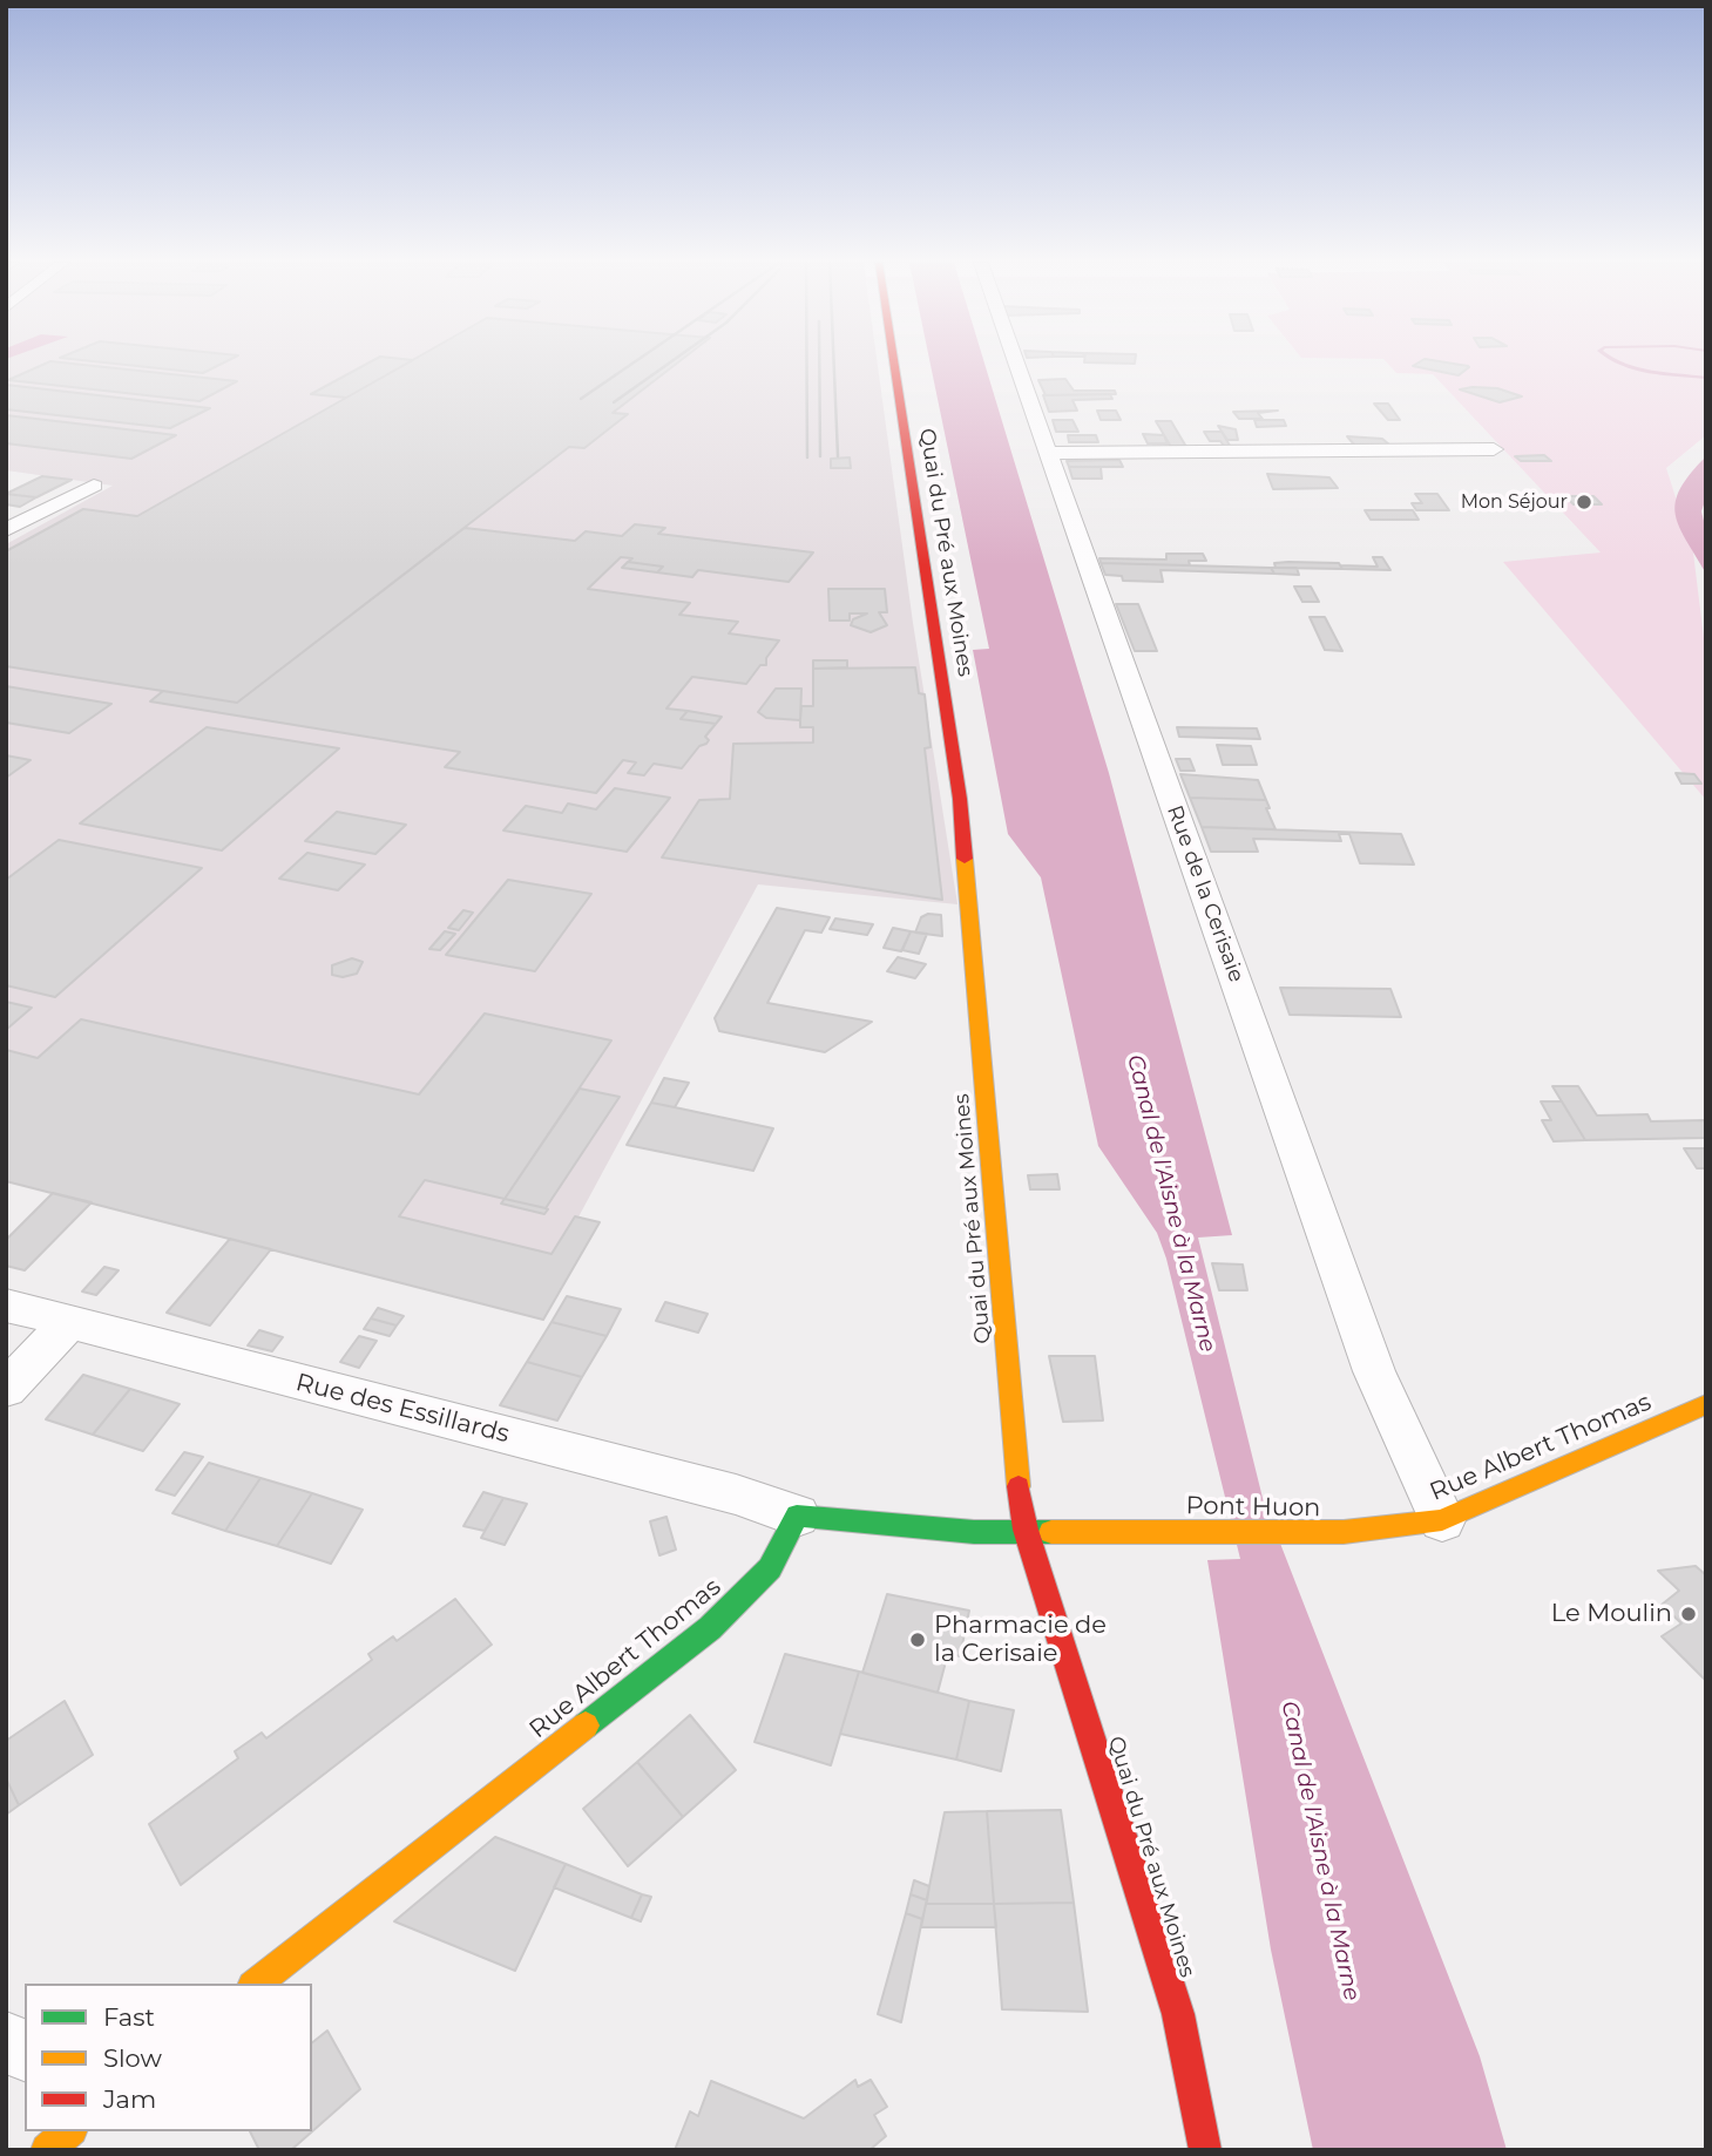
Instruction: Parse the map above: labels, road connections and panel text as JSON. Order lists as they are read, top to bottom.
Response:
{
  "streets": {
    "street": [
      "Quai du Pré aux Moines",
      "Rue de la Cerisaie",
      "Rue des Essillards",
      "Rue Albert Thomas",
      "Pont Huon"
    ]
  },
  "crossings": [
    ["Quai du Pré aux Moines", "Pont Huon"],
    ["Rue de la Cerisaie", "Rue Albert Thomas"],
    ["Rue des Essillards", "Rue Albert Thomas"],
    ["Rue Albert Thomas", "Pont Huon"]
  ],
  "water": ["Canal de l'Aisne à la Marne"],
  "places": ["Mon Séjour", "Le Moulin", "Pharmacie de la Cerisaie"],
  "legend": ["Fast", "Slow", "Jam"]
}
